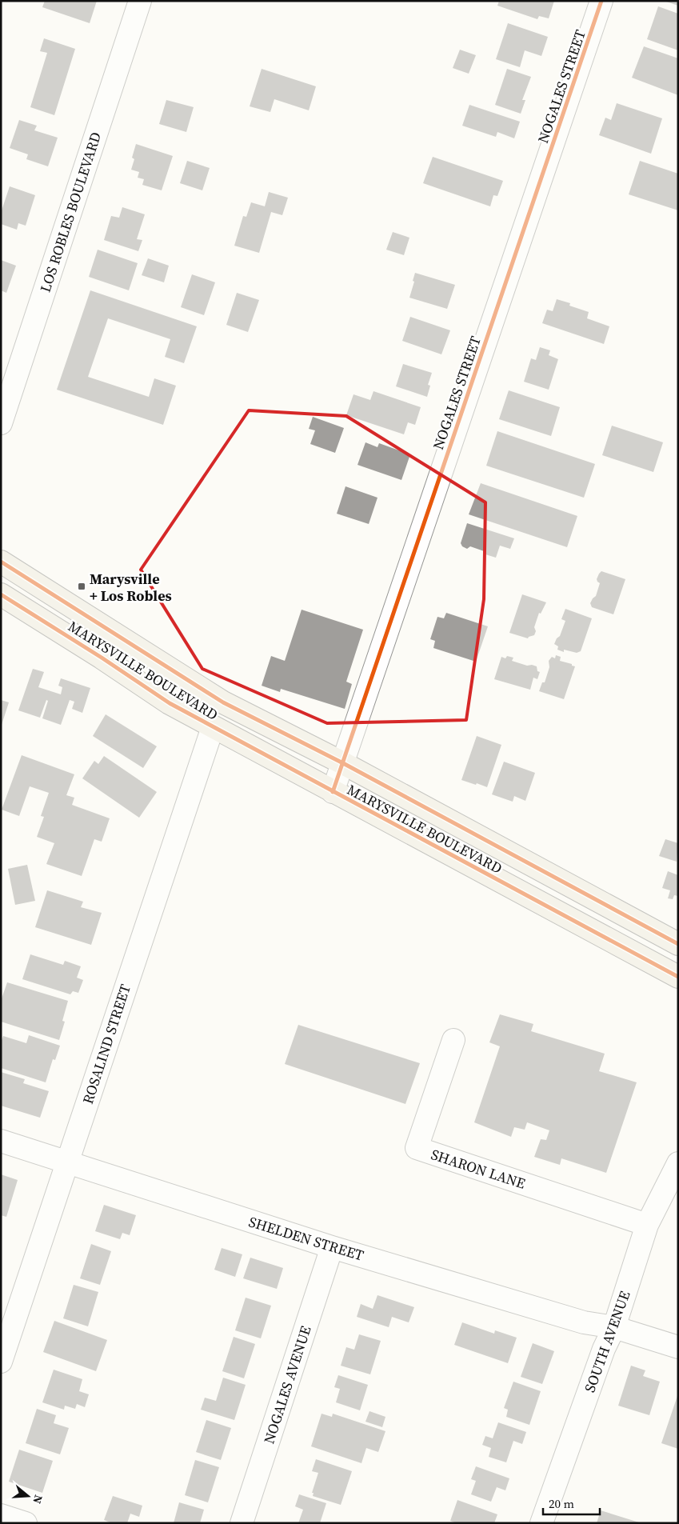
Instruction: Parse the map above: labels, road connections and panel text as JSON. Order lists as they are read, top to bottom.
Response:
{
  "streets": {
    "main road": ["MARYSVILLE BOULEVARD"],
    "street": [
      "NOGALES STREET",
      "LOS ROBLES BOULEVARD",
      "ROSALIND STREET",
      "SHARON LANE",
      "SHELDEN STREET",
      "SOUTH AVENUE",
      "NOGALES AVENUE"
    ]
  },
  "crossings": [
    ["NOGALES STREET", "MARYSVILLE BOULEVARD"],
    ["MARYSVILLE BOULEVARD", "ROSALIND STREET"],
    ["ROSALIND STREET", "SHELDEN STREET"],
    ["SHARON LANE", "SOUTH AVENUE"],
    ["SHELDEN STREET", "SOUTH AVENUE"],
    ["SHELDEN STREET", "NOGALES AVENUE"]
  ],
  "places": {
    "transit": ["Marysville + Los Robles"]
  },
  "scale_bar": "20 m",
  "north": "right"
}
